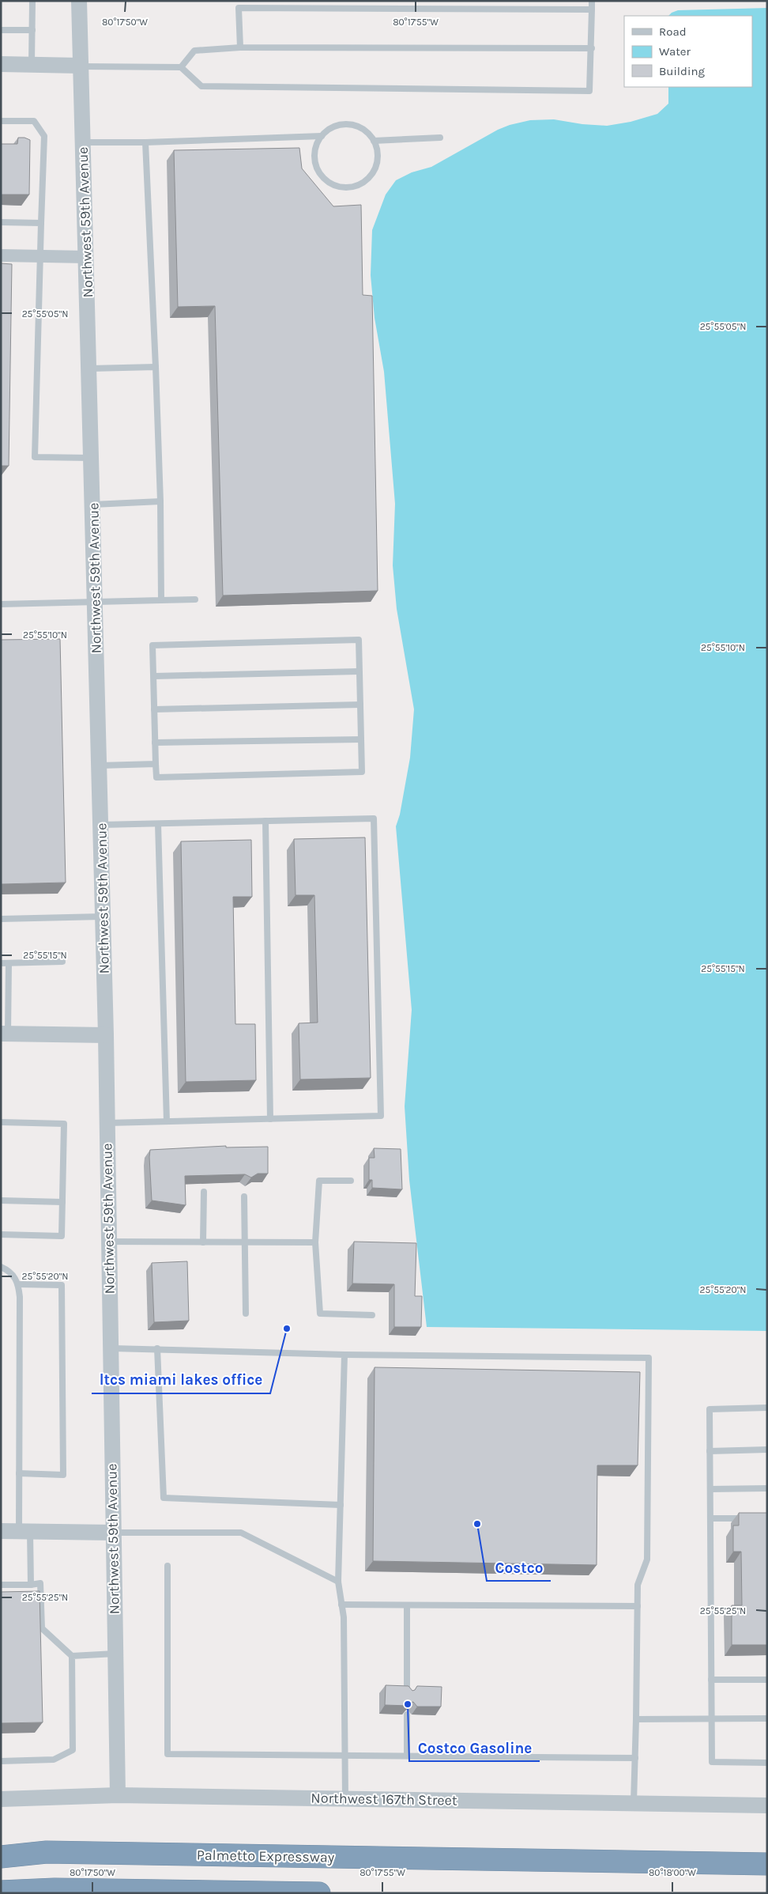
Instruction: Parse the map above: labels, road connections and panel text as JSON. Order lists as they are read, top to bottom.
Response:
{
  "streets": {
    "highway": ["Palmetto Expressway"],
    "street": ["Northwest 59th Avenue", "Northwest 167th Street"]
  },
  "crossings": [
    ["Northwest 59th Avenue", "Northwest 167th Street"]
  ],
  "places": ["ltcs miami lakes office", "Costco", "Costco Gasoline"],
  "legend": ["Road", "Water", "Building"],
  "coordinates": [
    "80°17'50\"W",
    "80°17'55\"W",
    "25°55'05\"N",
    "25°55'10\"N",
    "25°55'15\"N",
    "25°55'20\"N",
    "25°55'25\"N",
    "80°18'00\"W"
  ]
}
